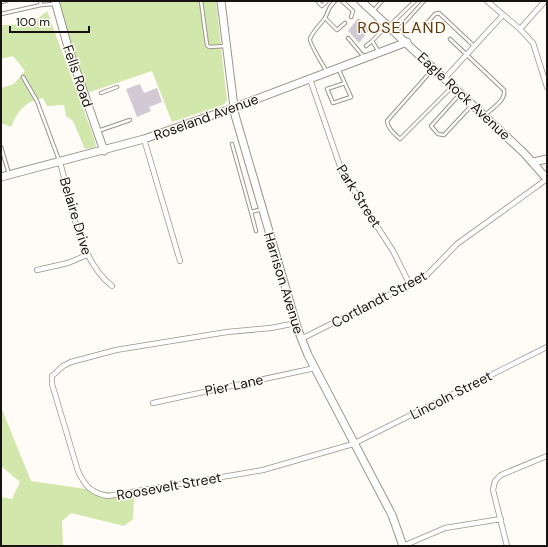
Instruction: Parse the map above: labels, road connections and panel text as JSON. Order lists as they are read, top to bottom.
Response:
{
  "streets": {
    "street": [
      "Fells Road",
      "Eagle Rock Avenue",
      "Roseland Avenue",
      "Park Street",
      "Belaire Drive",
      "Harrison Avenue",
      "Cortlandt Street",
      "Pier Lane",
      "Lincoln Street",
      "Roosevelt Street"
    ]
  },
  "crossings": [
    ["Fells Road", "Roseland Avenue"],
    ["Eagle Rock Avenue", "Roseland Avenue"],
    ["Eagle Rock Avenue", "Cortlandt Street"],
    ["Roseland Avenue", "Park Street"],
    ["Roseland Avenue", "Belaire Drive"],
    ["Roseland Avenue", "Harrison Avenue"],
    ["Park Street", "Cortlandt Street"],
    ["Harrison Avenue", "Cortlandt Street"],
    ["Harrison Avenue", "Pier Lane"],
    ["Harrison Avenue", "Lincoln Street"],
    ["Harrison Avenue", "Roosevelt Street"],
    ["Lincoln Street", "Roosevelt Street"]
  ],
  "districts": ["ROSELAND"],
  "scale_bar": "100 m"
}
